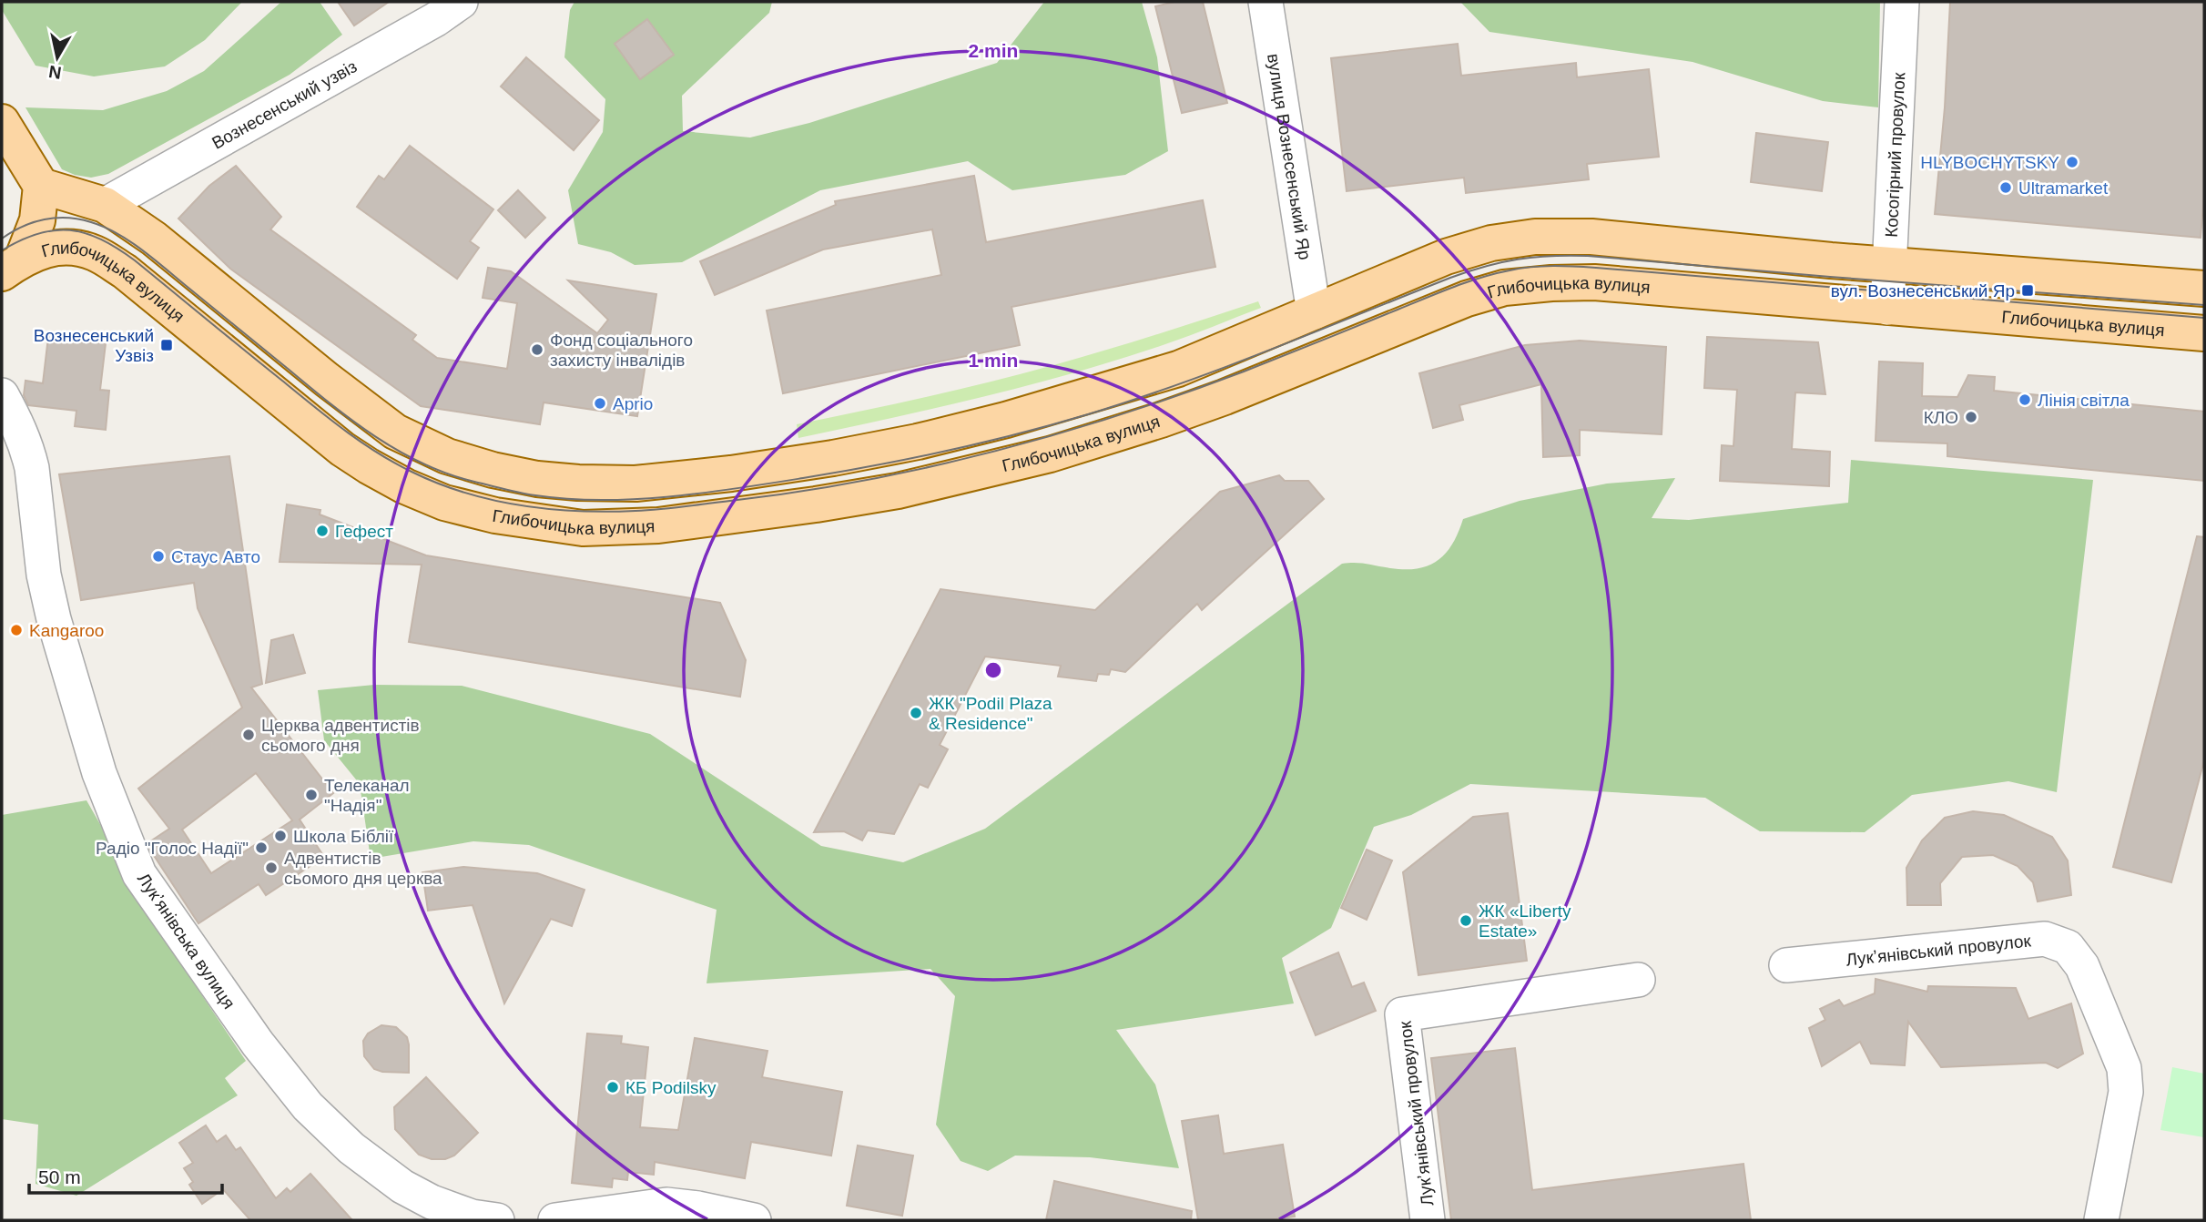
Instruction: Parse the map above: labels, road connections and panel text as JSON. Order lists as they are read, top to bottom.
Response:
{
  "streets": {
    "main road": ["Глибочицька вулиця"],
    "street": [
      "Вознесенський узвіз",
      "Косогірний провулок",
      "вулиця Вознесенський Яр",
      "Лукʼянівська вулиця",
      "Лукʼянівський провулок"
    ]
  },
  "crossings": [
    ["Вознесенський узвіз", "Глибочицька вулиця"],
    ["Косогірний провулок", "Глибочицька вулиця"],
    ["вулиця Вознесенський Яр", "Глибочицька вулиця"]
  ],
  "places": {
    "other": [
      "HLYBOCHYTSKY",
      "Ultramarket",
      "Фонд соціального захисту інвалідів",
      "Лінія світла",
      "Aprio",
      "КЛО",
      "Гефест",
      "Стаус Авто",
      "Kangaroo",
      "ЖК \"Podil Plaza & Residence\"",
      "Церква адвентистів сьомого дня",
      "Телеканал \"Надія\"",
      "Школа Біблії",
      "Радіо \"Голос Надії\"",
      "Адвентистів сьомого дня церква",
      "ЖК «Liberty Estate»",
      "КБ Podilsky"
    ],
    "transit": ["вул. Вознесенський Яр", "Вознесенський Узвіз"]
  },
  "scale_bar": "50 m",
  "north": "bottom",
  "rings": ["2 min", "1 min"]
}
